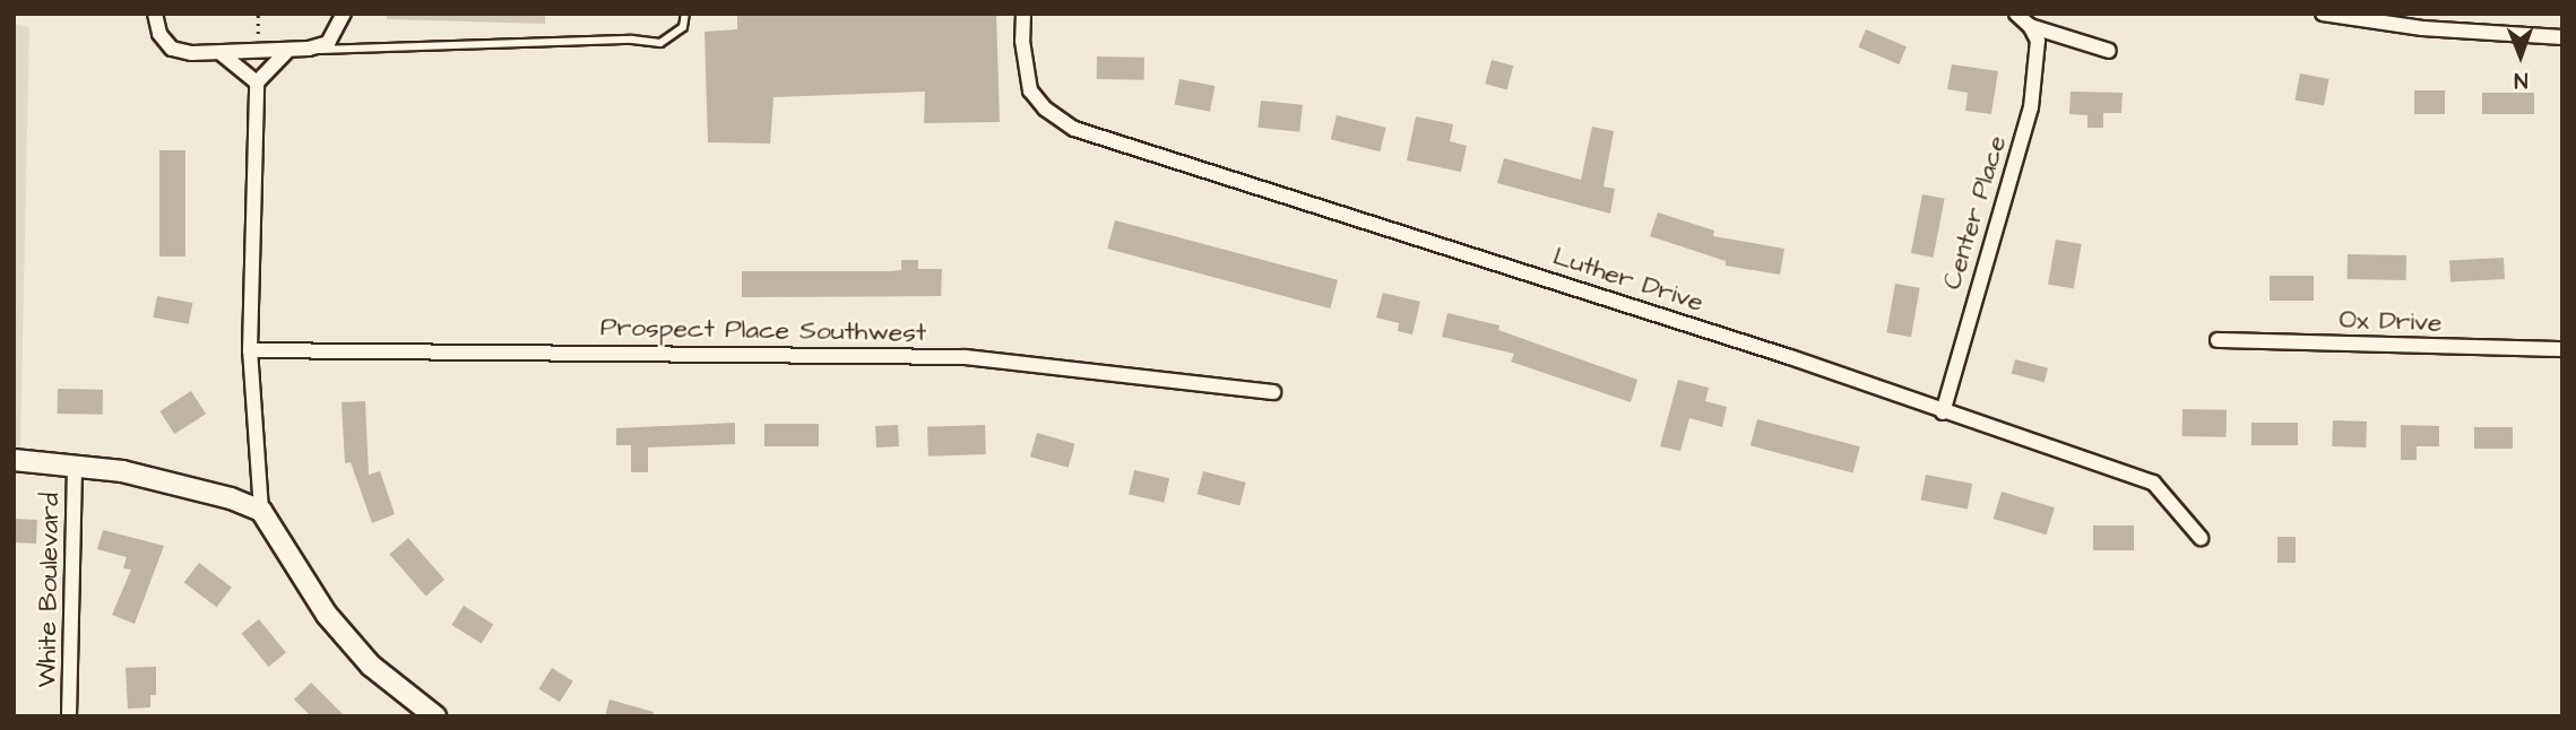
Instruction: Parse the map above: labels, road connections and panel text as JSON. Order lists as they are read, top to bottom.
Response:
{
  "streets": {
    "street": [
      "Center Place",
      "Luther Drive",
      "Ox Drive",
      "Prospect Place Southwest",
      "White Boulevard"
    ]
  },
  "crossings": [
    ["Center Place", "Luther Drive"]
  ],
  "north": "bottom"
}
